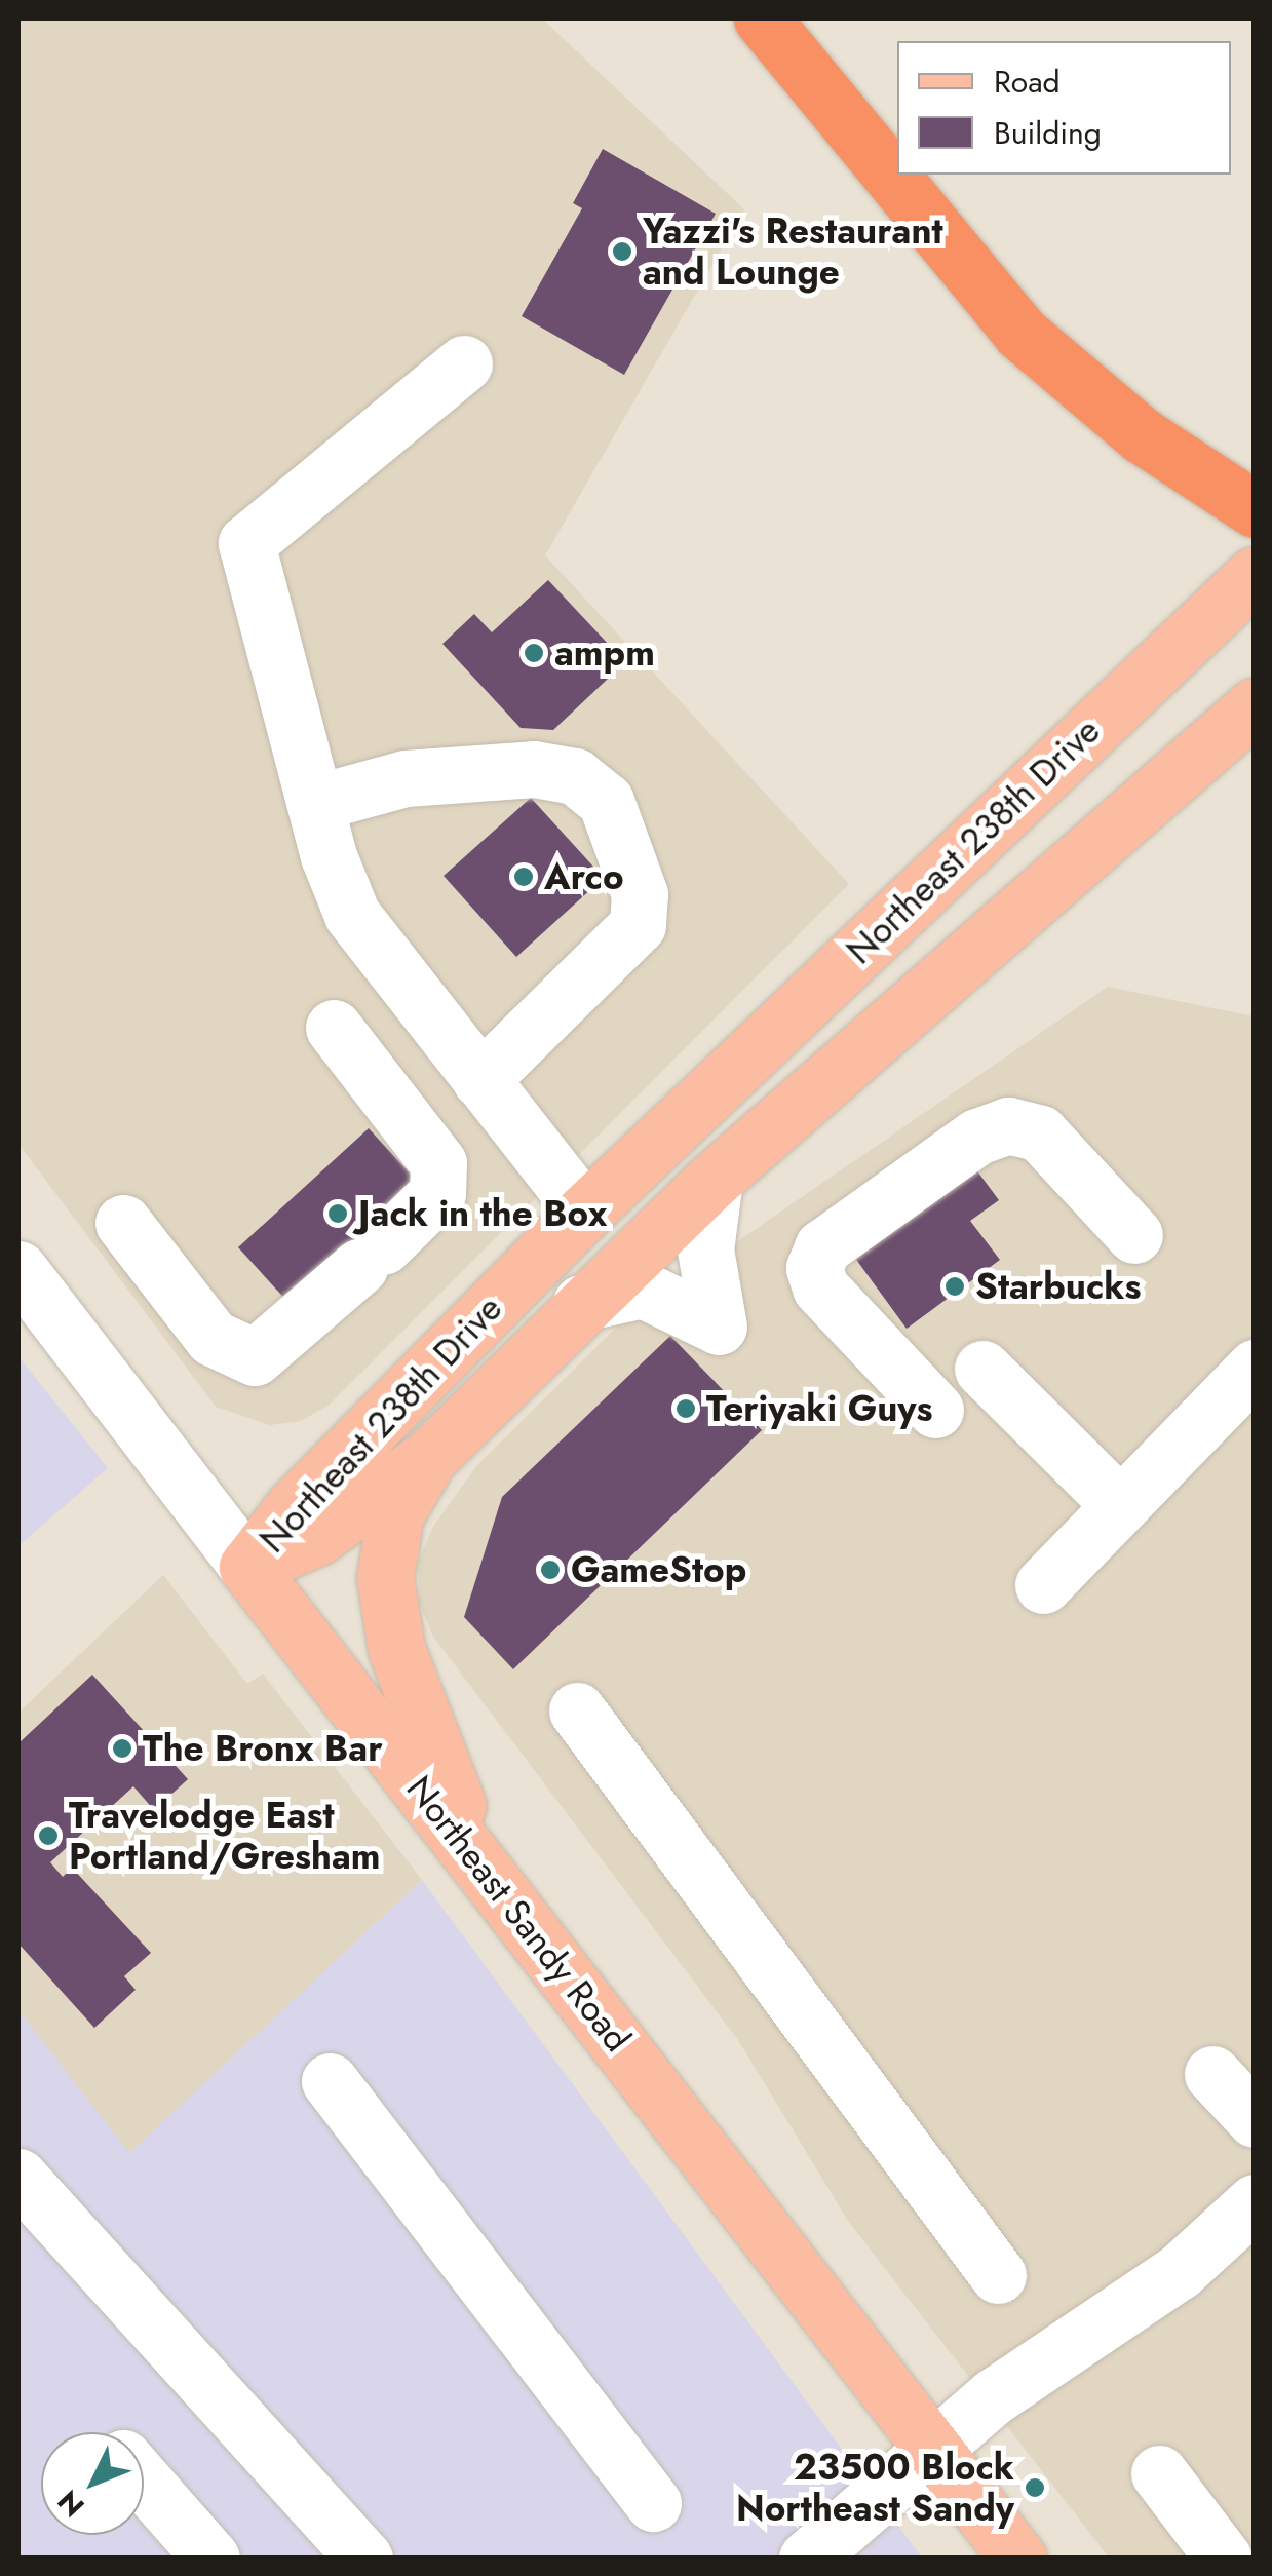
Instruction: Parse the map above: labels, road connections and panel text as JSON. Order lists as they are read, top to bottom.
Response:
{
  "streets": {
    "main road": ["Northeast 238th Drive", "Northeast Sandy Road"]
  },
  "crossings": [
    ["Northeast 238th Drive", "Northeast Sandy Road"]
  ],
  "places": [
    "Yazzi's Restaurant and Lounge",
    "ampm",
    "Arco",
    "Jack in the Box",
    "Starbucks",
    "Teriyaki Guys",
    "GameStop",
    "The Bronx Bar",
    "Travelodge East Portland/Gresham",
    "23500 Block Northeast Sandy"
  ],
  "legend": ["Road", "Building"],
  "north": "bottom left"
}
